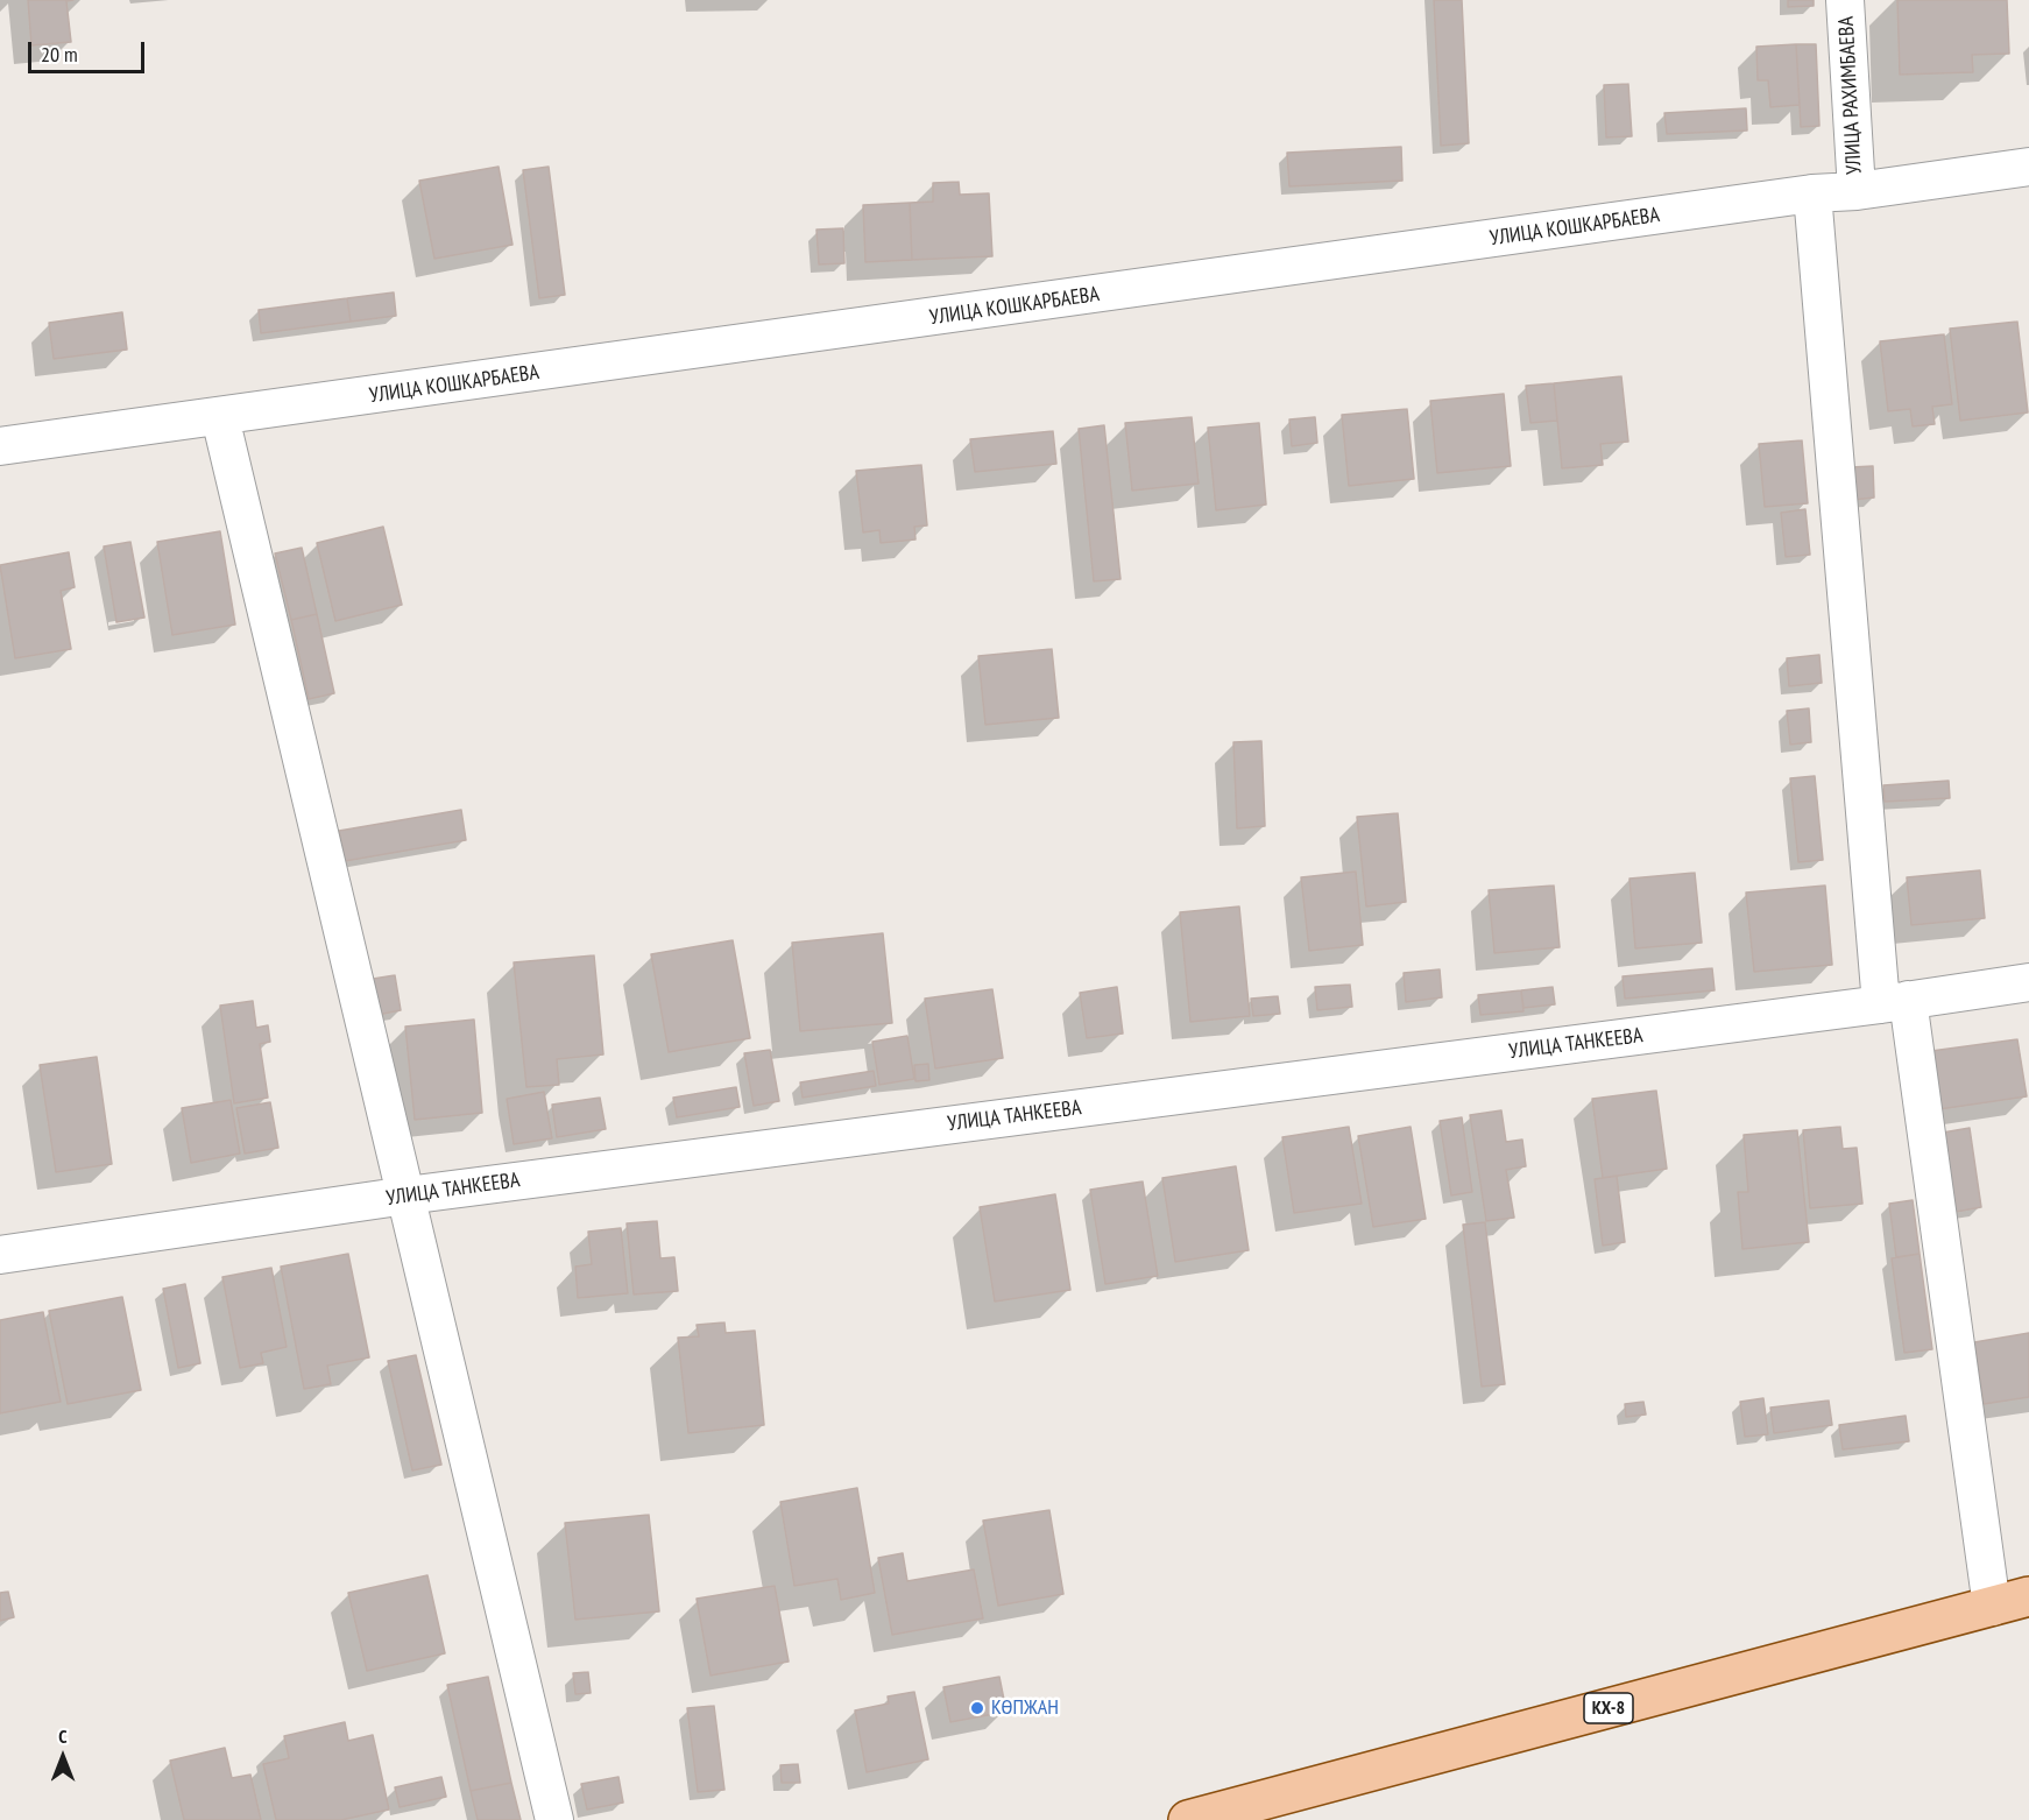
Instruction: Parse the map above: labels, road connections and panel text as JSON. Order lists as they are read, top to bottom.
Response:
{
  "streets": {
    "main road": ["КХ-8"],
    "street": ["УЛИЦА РАХИМБАЕВА", "УЛИЦА КОШКАРБАЕВА", "УЛИЦА ТАНКЕЕВА"]
  },
  "crossings": [
    ["УЛИЦА РАХИМБАЕВА", "УЛИЦА КОШКАРБАЕВА"]
  ],
  "places": ["КӨПЖАН"],
  "scale_bar": "20 m",
  "north": "top"
}
